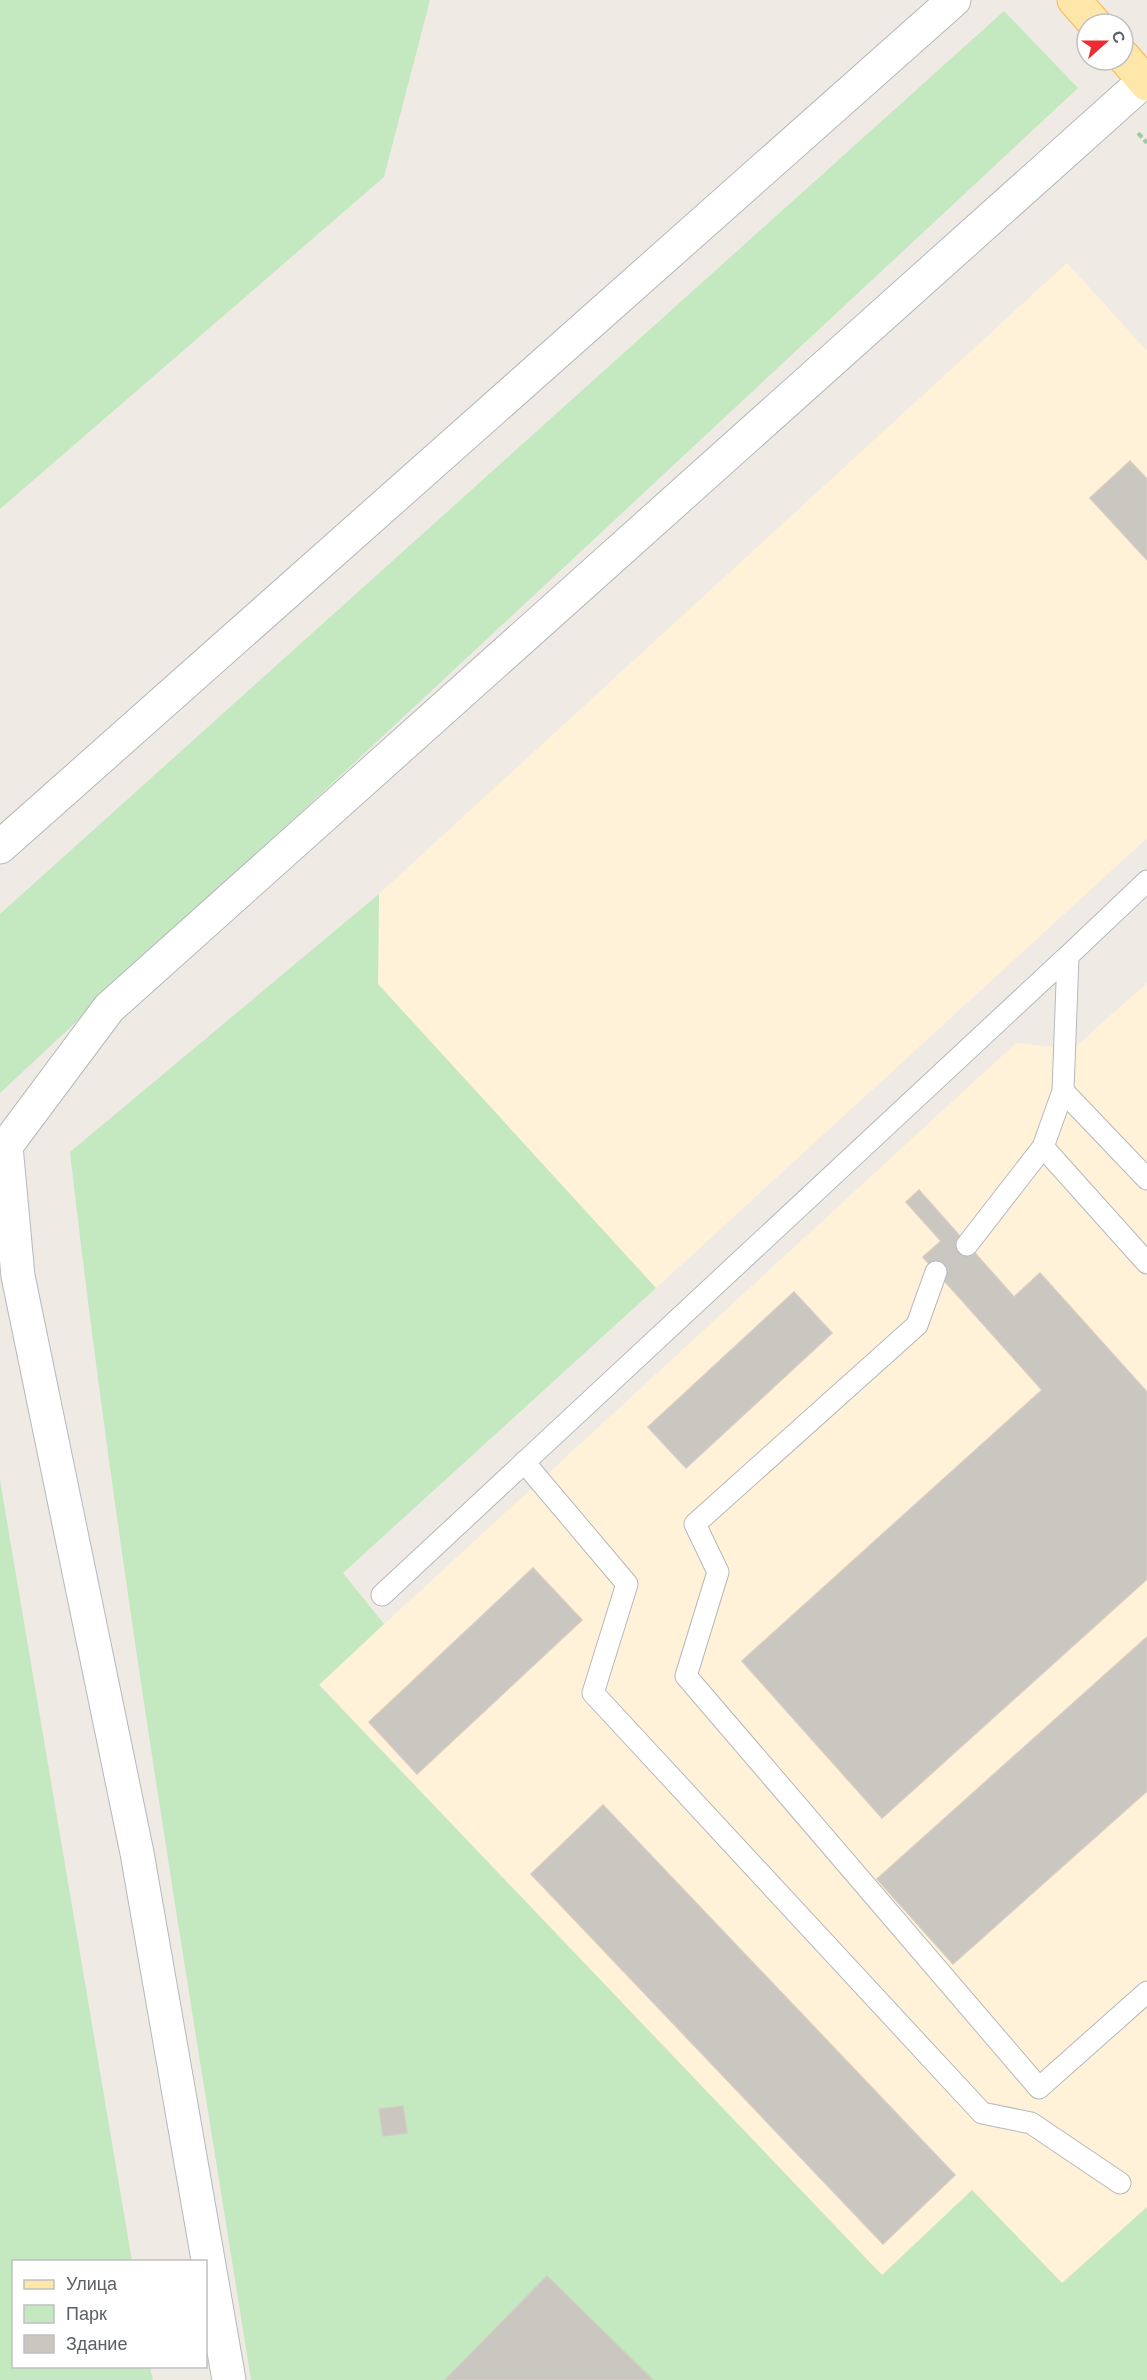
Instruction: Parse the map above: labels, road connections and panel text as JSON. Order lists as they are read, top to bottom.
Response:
{
  "legend": ["Улица", "Парк", "Здание"],
  "north": "right"
}
